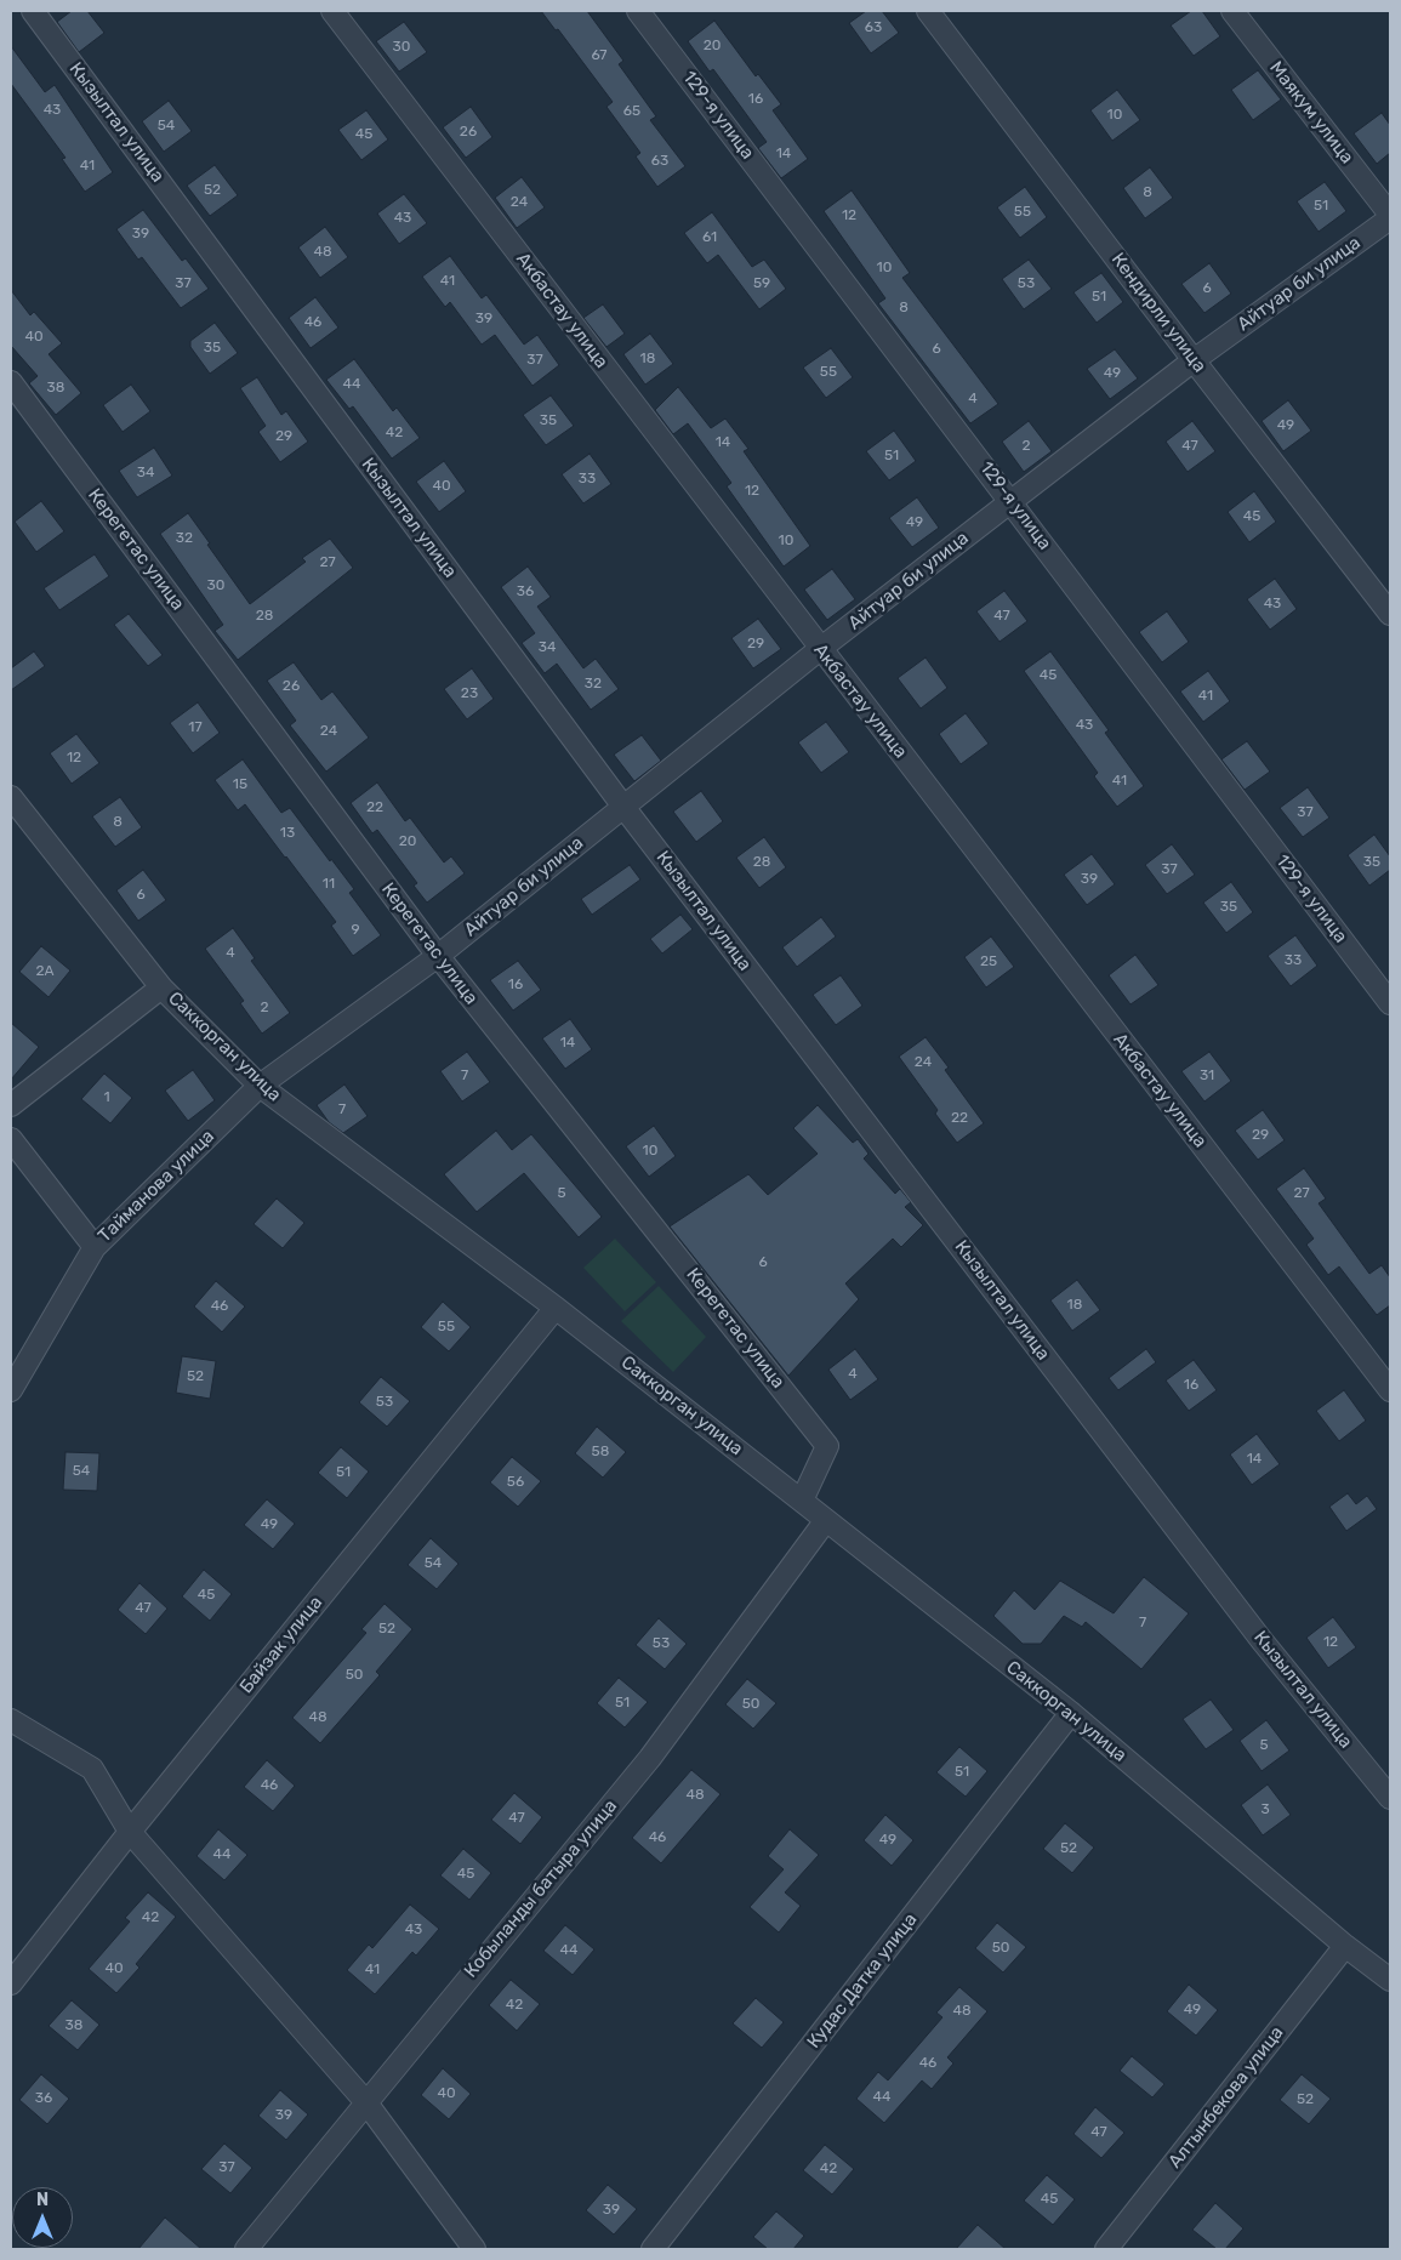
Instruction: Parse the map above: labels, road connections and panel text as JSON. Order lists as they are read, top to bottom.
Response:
{
  "streets": {
    "street": [
      "Маякум улица",
      "129-я улица",
      "Кызылтал улица",
      "Айтуар би улица",
      "Акбастау улица",
      "Кендирли улица",
      "Керегетас улица",
      "Саккорган улица",
      "Тайманова улица",
      "Байзак улица",
      "Кобыланды батыра улица",
      "Кудас Датка улица",
      "Алтынбекова улица"
    ]
  },
  "crossings": [
    ["Маякум улица", "Айтуар би улица"],
    ["129-я улица", "Айтуар би улица"],
    ["Кызылтал улица", "Айтуар би улица"],
    ["Айтуар би улица", "Акбастау улица"],
    ["Айтуар би улица", "Кендирли улица"],
    ["Айтуар би улица", "Керегетас улица"],
    ["Айтуар би улица", "Саккорган улица"],
    ["Айтуар би улица", "Тайманова улица"],
    ["Керегетас улица", "Саккорган улица"],
    ["Саккорган улица", "Тайманова улица"],
    ["Саккорган улица", "Байзак улица"],
    ["Саккорган улица", "Кобыланды батыра улица"],
    ["Саккорган улица", "Кудас Датка улица"],
    ["Саккорган улица", "Алтынбекова улица"]
  ],
  "house_numbers": [
    "63",
    "20",
    "30",
    "67",
    "16",
    "43",
    "65",
    "10",
    "54",
    "26",
    "45",
    "14",
    "63",
    "41",
    "52",
    "8",
    "24",
    "51",
    "55",
    "12",
    "43",
    "39",
    "61",
    "48",
    "10",
    "41",
    "37",
    "59",
    "53",
    "6",
    "51",
    "8",
    "39",
    "46",
    "40",
    "35",
    "6",
    "18",
    "37",
    "55",
    "49",
    "44",
    "38",
    "4",
    "35",
    "49",
    "42",
    "29",
    "14",
    "2",
    "47",
    "51",
    "34",
    "33",
    "40",
    "12",
    "45",
    "49",
    "32",
    "10",
    "27",
    "30",
    "36",
    "43",
    "28",
    "47",
    "29",
    "34",
    "45",
    "32",
    "26",
    "23",
    "41",
    "43",
    "17",
    "24",
    "12",
    "41",
    "15",
    "22",
    "37",
    "8",
    "13",
    "20",
    "28",
    "35",
    "37",
    "39",
    "11",
    "6",
    "35",
    "9",
    "4",
    "33",
    "25",
    "2А",
    "16",
    "2",
    "14",
    "24",
    "7",
    "31",
    "1",
    "7",
    "22",
    "29",
    "10",
    "5",
    "27",
    "6",
    "18",
    "46",
    "55",
    "4",
    "52",
    "16",
    "53",
    "58",
    "14",
    "54",
    "51",
    "56",
    "49",
    "54",
    "45",
    "47",
    "7",
    "52",
    "12",
    "53",
    "50",
    "51",
    "50",
    "48",
    "5",
    "51",
    "46",
    "48",
    "3",
    "47",
    "46",
    "49",
    "52",
    "44",
    "45",
    "42",
    "43",
    "50",
    "44",
    "40",
    "41",
    "42",
    "49",
    "48",
    "38",
    "46",
    "40",
    "44",
    "36",
    "52",
    "39",
    "47",
    "37",
    "42",
    "45",
    "39"
  ],
  "north": "top"
}
